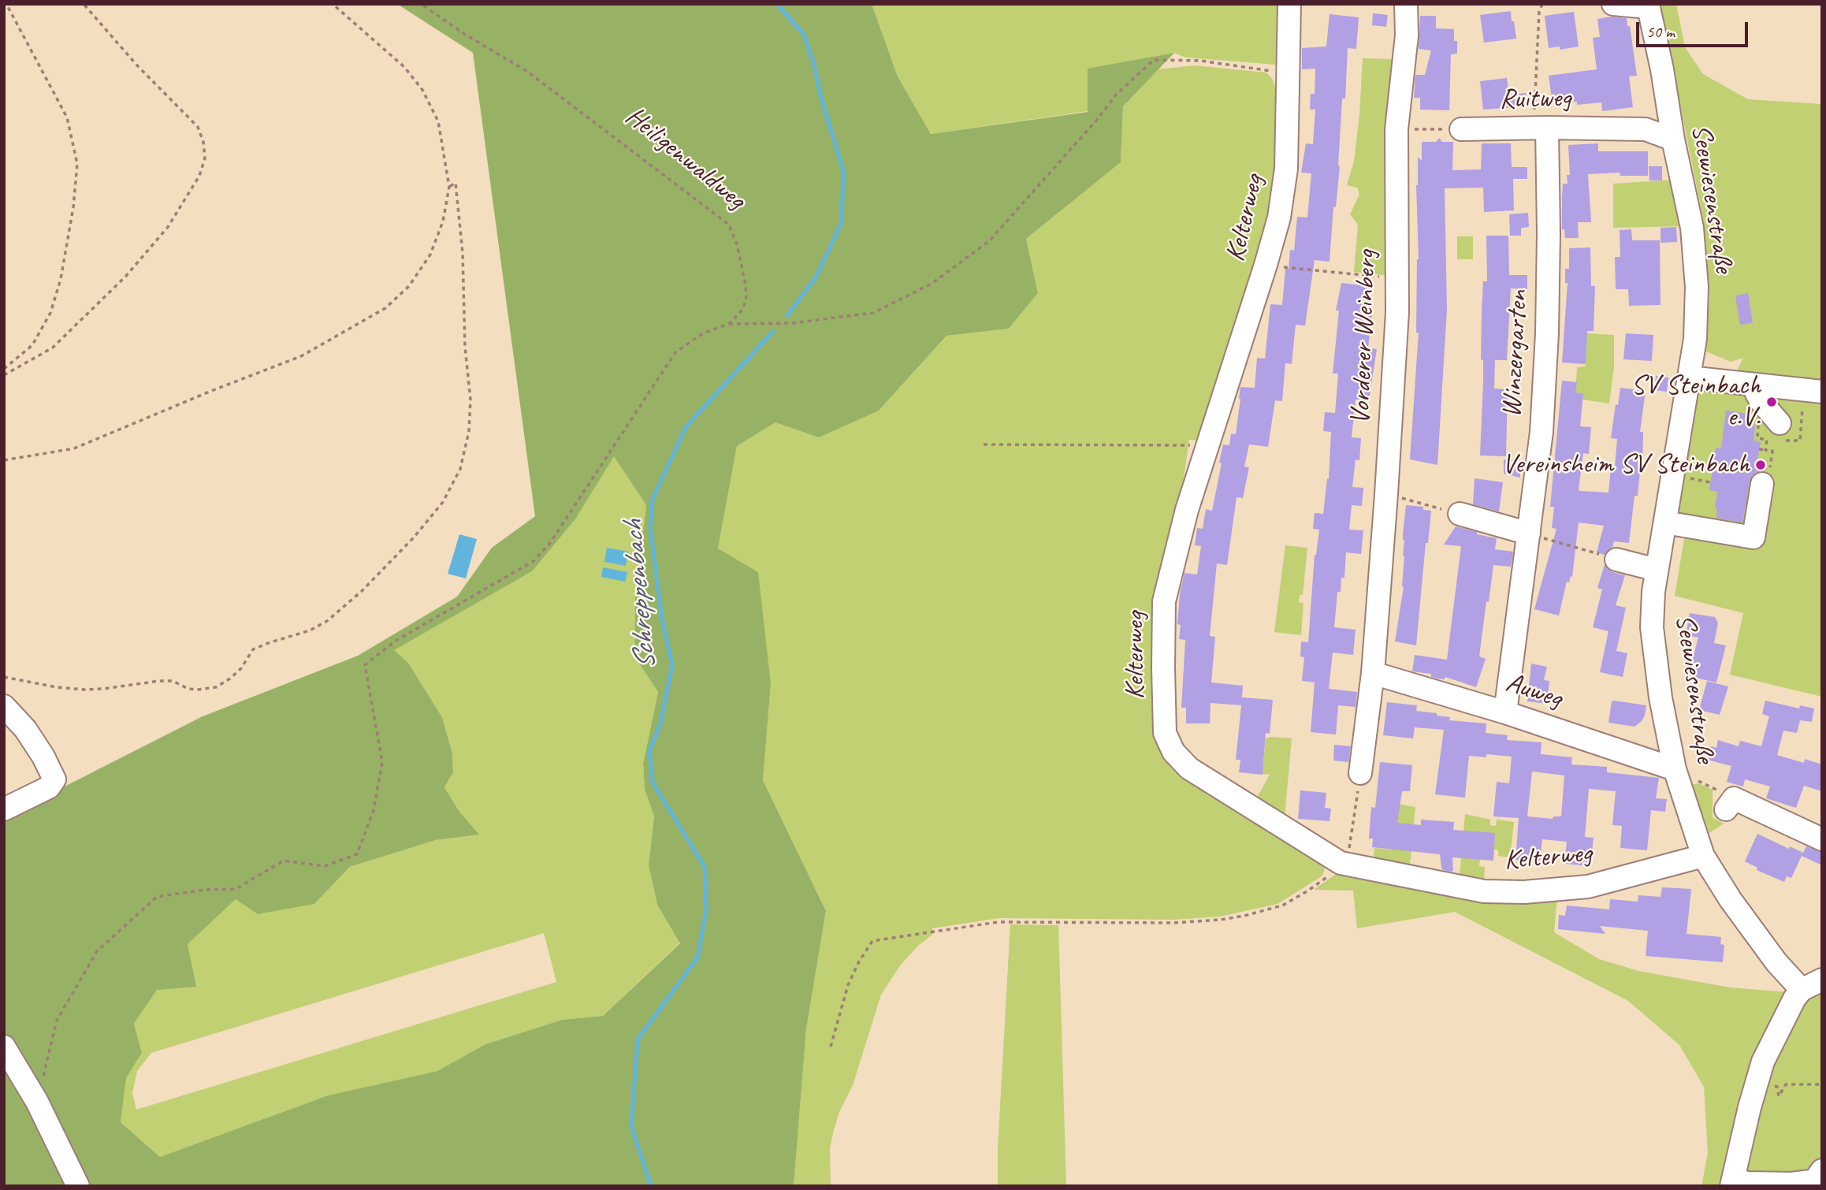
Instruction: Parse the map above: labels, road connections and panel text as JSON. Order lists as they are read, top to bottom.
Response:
{
  "streets": {
    "street": [
      "Ruitweg",
      "Seewiesenstraße",
      "Kelterweg",
      "Vorderer Weinberg",
      "Winzergarten",
      "Auweg"
    ],
    "path": ["Heiligenwaldweg"]
  },
  "crossings": [
    ["Ruitweg", "Seewiesenstraße"],
    ["Ruitweg", "Vorderer Weinberg"],
    ["Ruitweg", "Winzergarten"],
    ["Seewiesenstraße", "Kelterweg"],
    ["Seewiesenstraße", "Auweg"],
    ["Vorderer Weinberg", "Auweg"],
    ["Winzergarten", "Auweg"]
  ],
  "water": ["Schreppenbach"],
  "places": ["SV Steinbach e.V.", "Vereinsheim SV Steinbach"],
  "scale_bar": "50 m"
}
